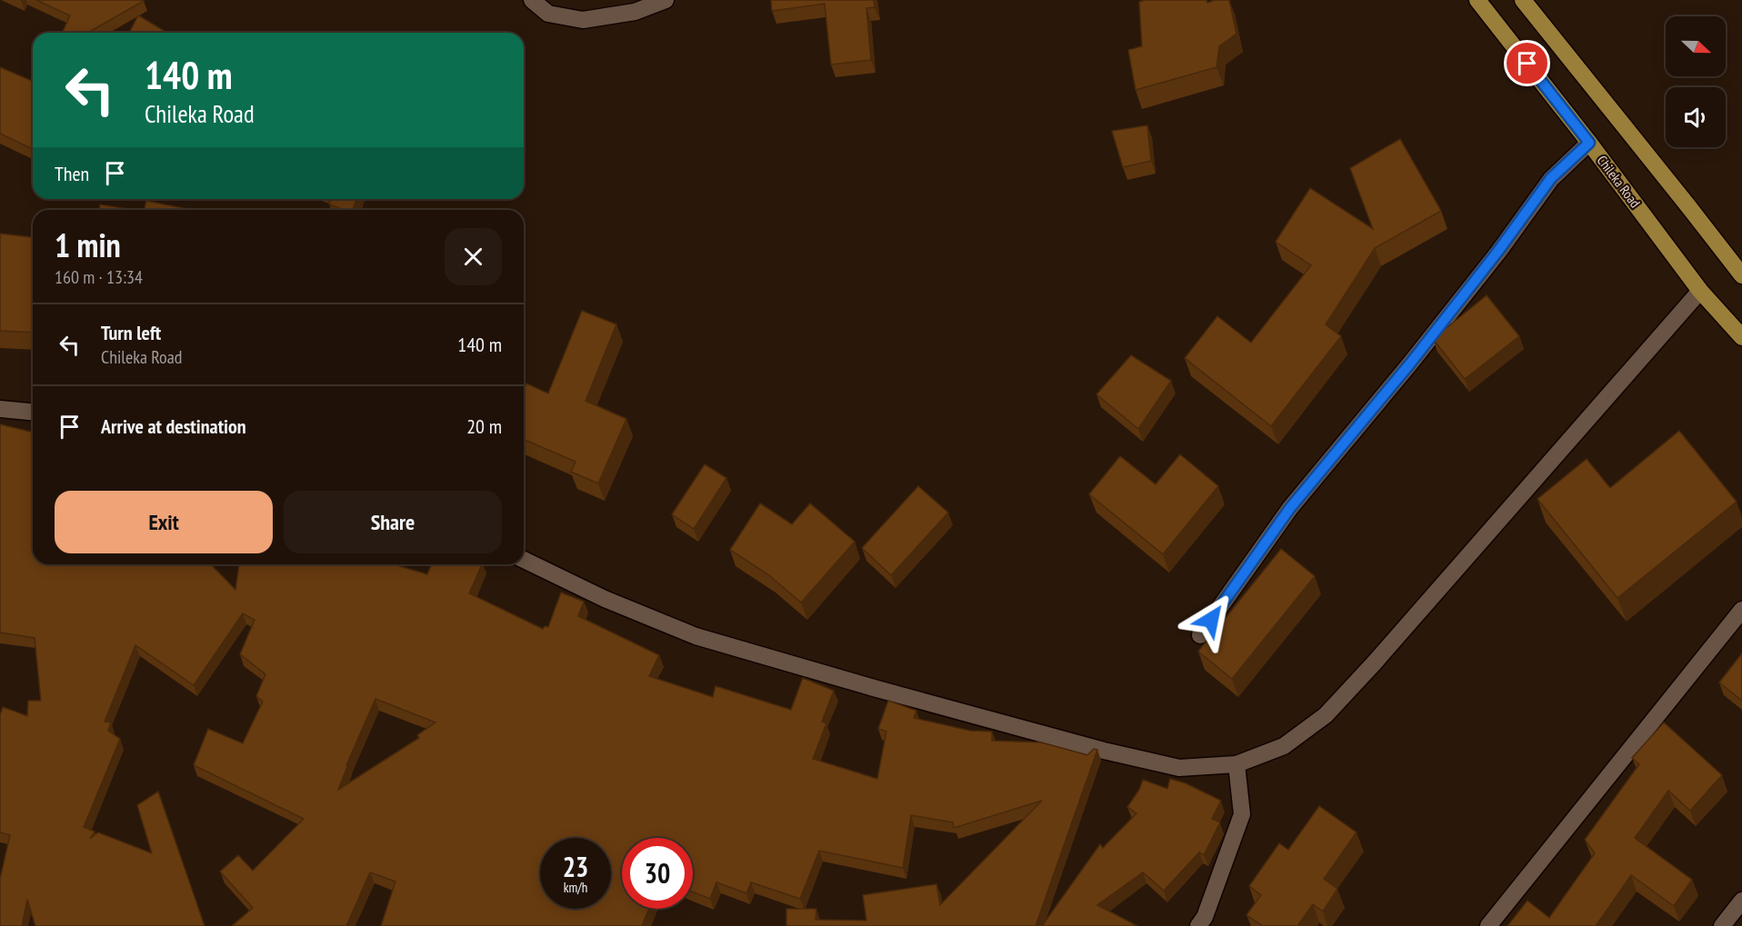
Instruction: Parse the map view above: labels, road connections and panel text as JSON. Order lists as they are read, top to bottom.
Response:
{
  "streets": {
    "highway": ["Chileka Road"]
  },
  "north": "right",
  "page": {
    "turn": ["140 m", "Chileka Road"],
    "then": "Then",
    "heading": ["1 min", "160 m · 13:34"],
    "list": [
      {
        "name": "Turn left",
        "note": "Chileka Road",
        "value": "140 m"
      },
      {
        "name": "Arrive at destination",
        "value": "20 m"
      }
    ],
    "buttons": ["Exit", "Share"],
    "speed": "23 km/h",
    "limit": "30"
  }
}
